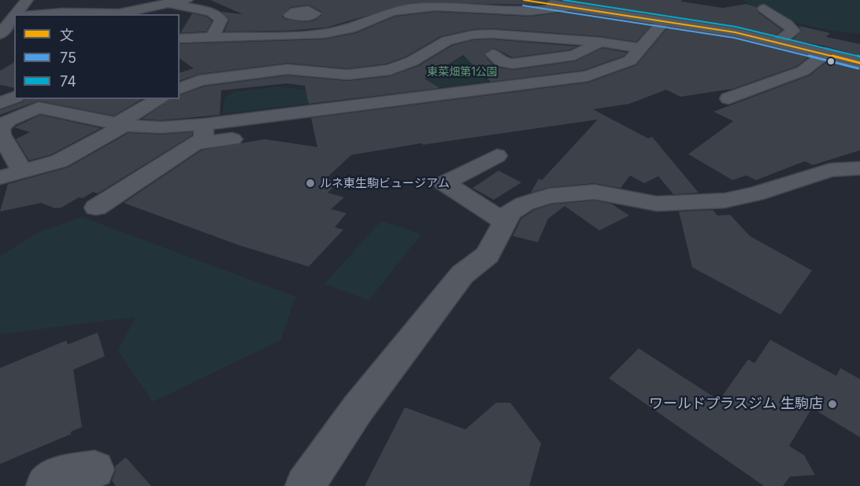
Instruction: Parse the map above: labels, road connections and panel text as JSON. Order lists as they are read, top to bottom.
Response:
{
  "parks": ["東菜畑第1公園"],
  "places": ["ルネ東生駒ビュージアム", "ワールドプラスジム 生駒店"],
  "lines": ["transit line 文", "transit line 74", "transit line 75"],
  "legend": ["文", "75", "74"]
}
